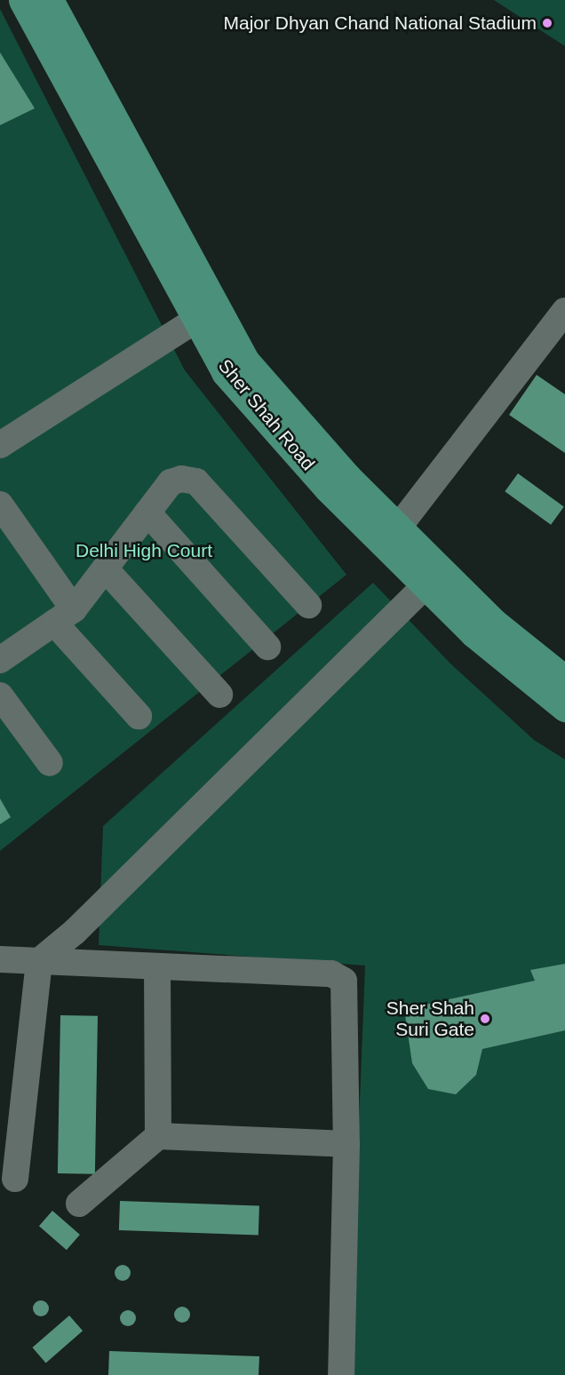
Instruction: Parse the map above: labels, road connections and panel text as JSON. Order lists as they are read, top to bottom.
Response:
{
  "streets": {
    "main road": ["Sher Shah Road"]
  },
  "parks": ["Delhi High Court"],
  "places": ["Major Dhyan Chand National Stadium", "Sher Shah Suri Gate"]
}
